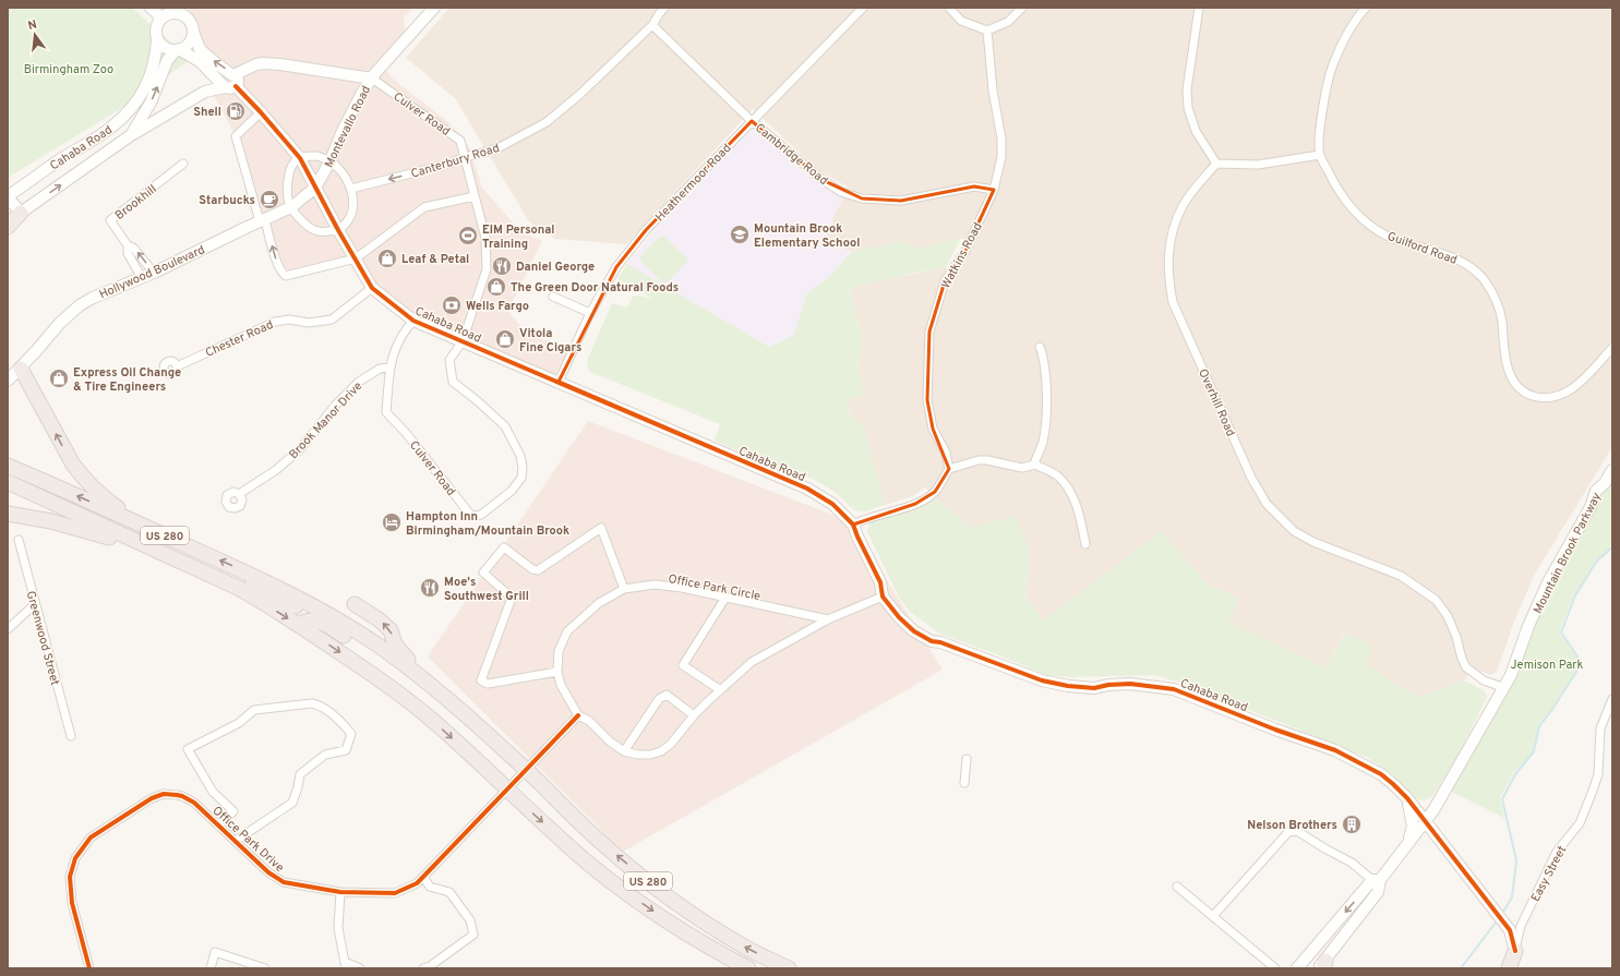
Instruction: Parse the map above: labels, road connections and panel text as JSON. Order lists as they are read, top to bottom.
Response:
{
  "streets": {
    "highway": ["US 280"],
    "street": [
      "Culver Road",
      "Montevallo Road",
      "Cahaba Road",
      "Cambridge Road",
      "Canterbury Road",
      "Heathermoor Road",
      "Brookhill",
      "Guilford Road",
      "Watkins Road",
      "Hollywood Boulevard",
      "Chester Road",
      "Overhill Road",
      "Brook Manor Drive",
      "Mountain Brook Parkway",
      "Office Park Circle",
      "Greenwood Street",
      "Office Park Drive",
      "Easy Street"
    ]
  },
  "crossings": [
    ["Culver Road", "Montevallo Road"],
    ["Culver Road", "Cahaba Road"],
    ["Culver Road", "Canterbury Road"],
    ["Culver Road", "Brook Manor Drive"],
    ["Montevallo Road", "Cahaba Road"],
    ["Montevallo Road", "Hollywood Boulevard"],
    ["Cahaba Road", "Heathermoor Road"],
    ["Cahaba Road", "Hollywood Boulevard"],
    ["Cahaba Road", "Chester Road"],
    ["Cahaba Road", "Mountain Brook Parkway"],
    ["Cahaba Road", "Office Park Circle"],
    ["Cahaba Road", "Easy Street"],
    ["Cambridge Road", "Canterbury Road"],
    ["Cambridge Road", "Heathermoor Road"],
    ["Cambridge Road", "Watkins Road"],
    ["Brookhill", "Hollywood Boulevard"],
    ["Overhill Road", "Mountain Brook Parkway"],
    ["US 280", "Office Park Drive"],
    ["Office Park Circle", "Office Park Drive"]
  ],
  "parks": ["Birmingham Zoo", "Jemison Park"],
  "places": {
    "fuel station": ["Shell"],
    "cafe": ["Starbucks"],
    "school or university": ["Mountain Brook Elementary School"],
    "sports": ["EIM Personal Training"],
    "shop": [
      "Leaf & Petal",
      "The Green Door Natural Foods",
      "Vitola Fine Cigars",
      "Express Oil Change & Tire Engineers"
    ],
    "restaurant": ["Daniel George", "Moe's Southwest Grill"],
    "bank": ["Wells Fargo"],
    "hotel": ["Hampton Inn Birmingham/Mountain Brook"],
    "building": ["Nelson Brothers"]
  },
  "north": "top"
}
